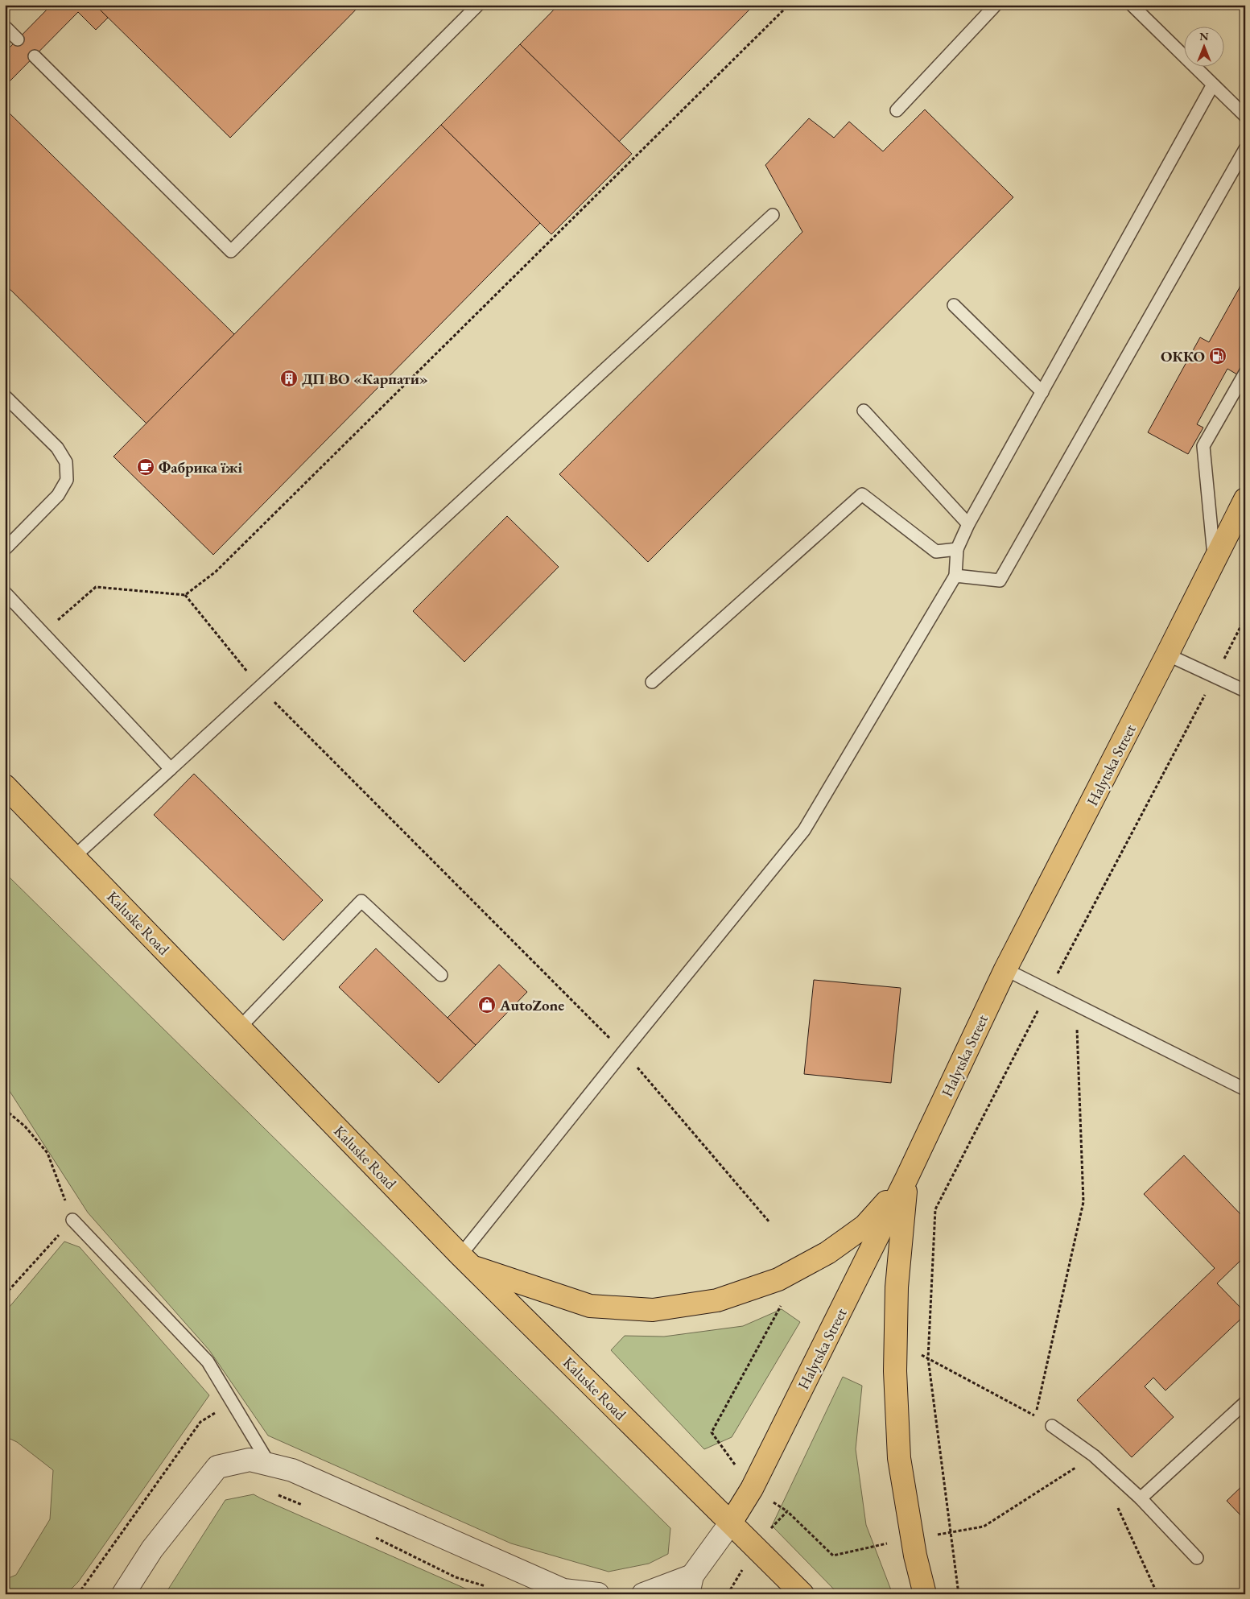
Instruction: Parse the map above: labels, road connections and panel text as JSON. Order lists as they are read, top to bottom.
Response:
{
  "streets": {
    "main road": ["Halytska Street", "Kaluske Road"]
  },
  "crossings": [
    ["Halytska Street", "Kaluske Road"]
  ],
  "places": {
    "fuel station": ["ОККО"],
    "building": ["ДП ВО «Карпати»"],
    "cafe": ["Фабрика їжі"],
    "shop": ["AutoZone"]
  },
  "north": "top"
}
